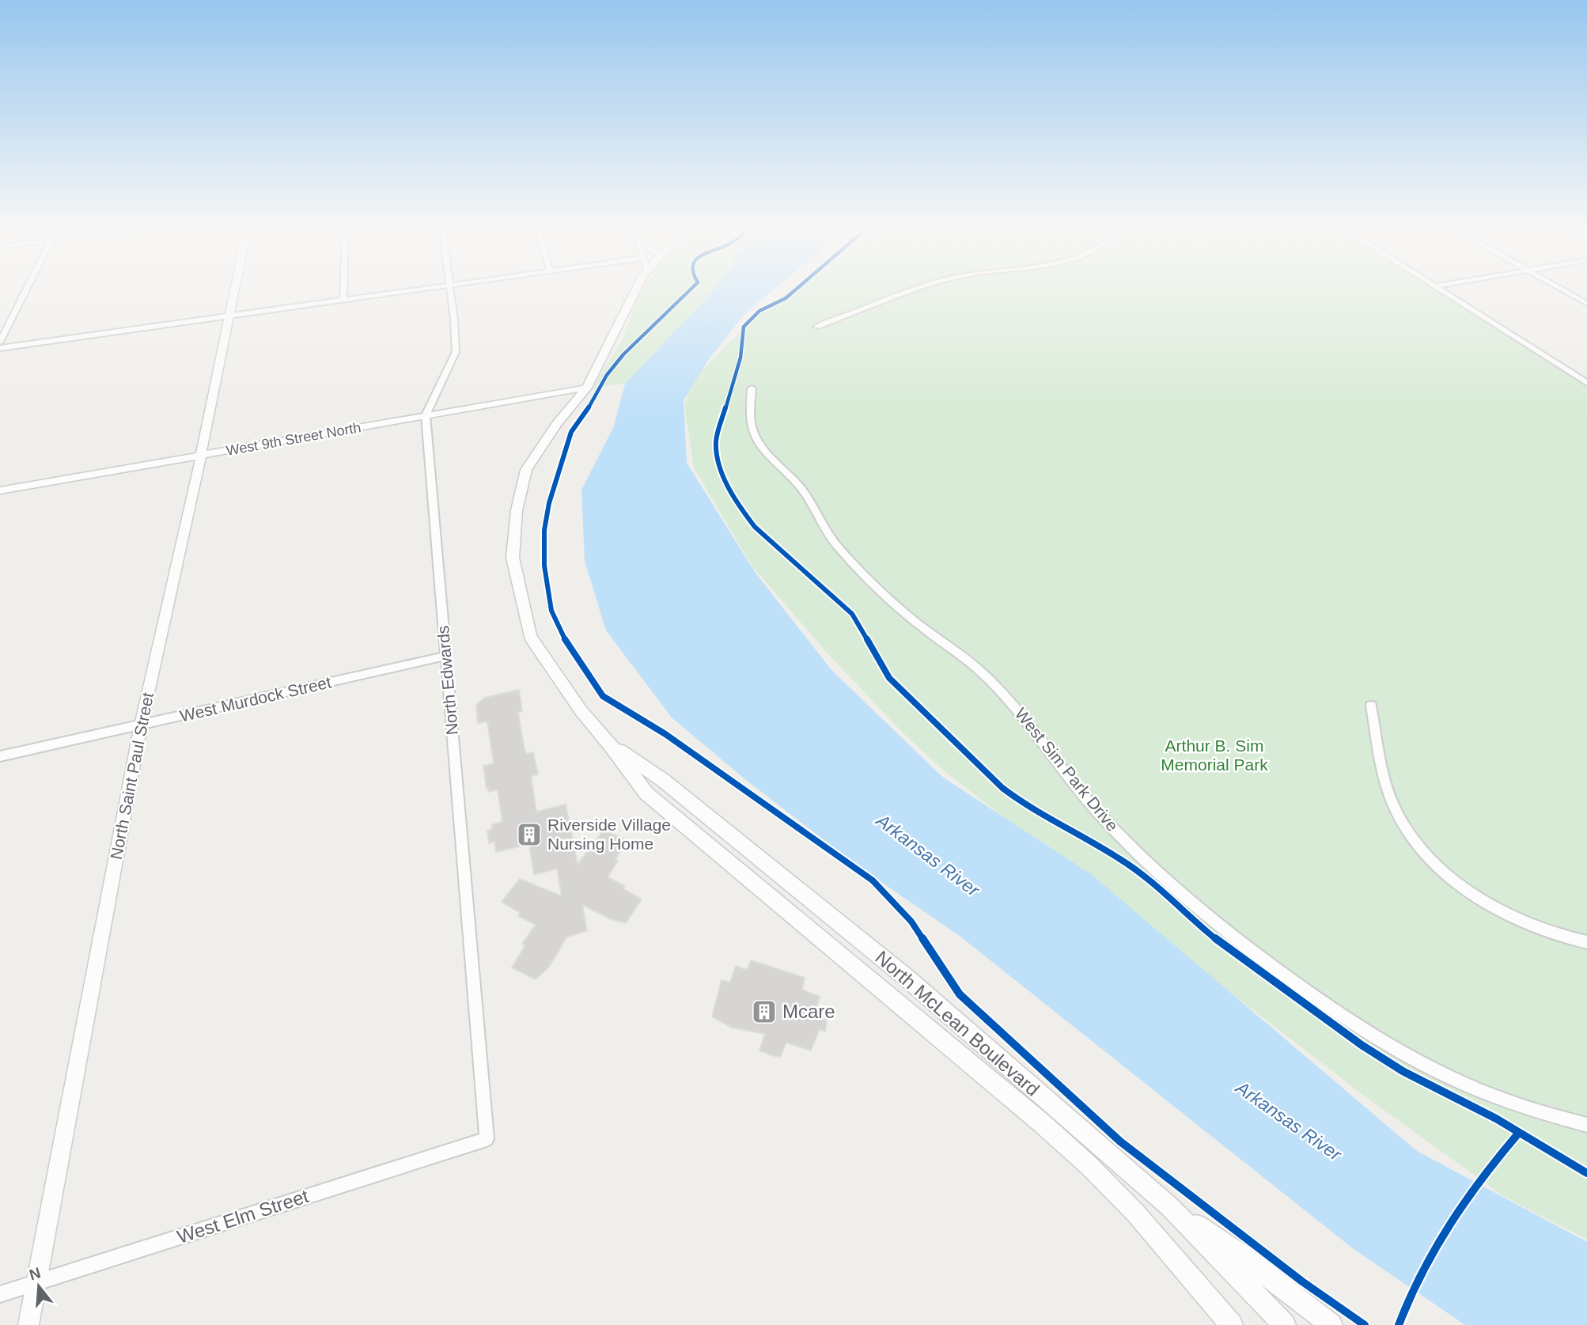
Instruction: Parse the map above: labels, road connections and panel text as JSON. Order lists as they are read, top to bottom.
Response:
{
  "streets": {
    "main road": ["North McLean Boulevard"],
    "street": [
      "West 9th Street North",
      "North Edwards",
      "West Murdock Street",
      "West Sim Park Drive",
      "North Saint Paul Street",
      "West Elm Street"
    ]
  },
  "crossings": [
    ["West 9th Street North", "North Edwards"],
    ["West 9th Street North", "North Saint Paul Street"],
    ["West 9th Street North", "North McLean Boulevard"],
    ["North Edwards", "West Murdock Street"],
    ["North Edwards", "West Elm Street"],
    ["West Murdock Street", "North Saint Paul Street"],
    ["North Saint Paul Street", "West Elm Street"]
  ],
  "water": ["Arkansas River"],
  "parks": ["Arthur B. Sim Memorial Park"],
  "places": {
    "building": ["Riverside Village Nursing Home", "Mcare"]
  },
  "north": "top"
}
